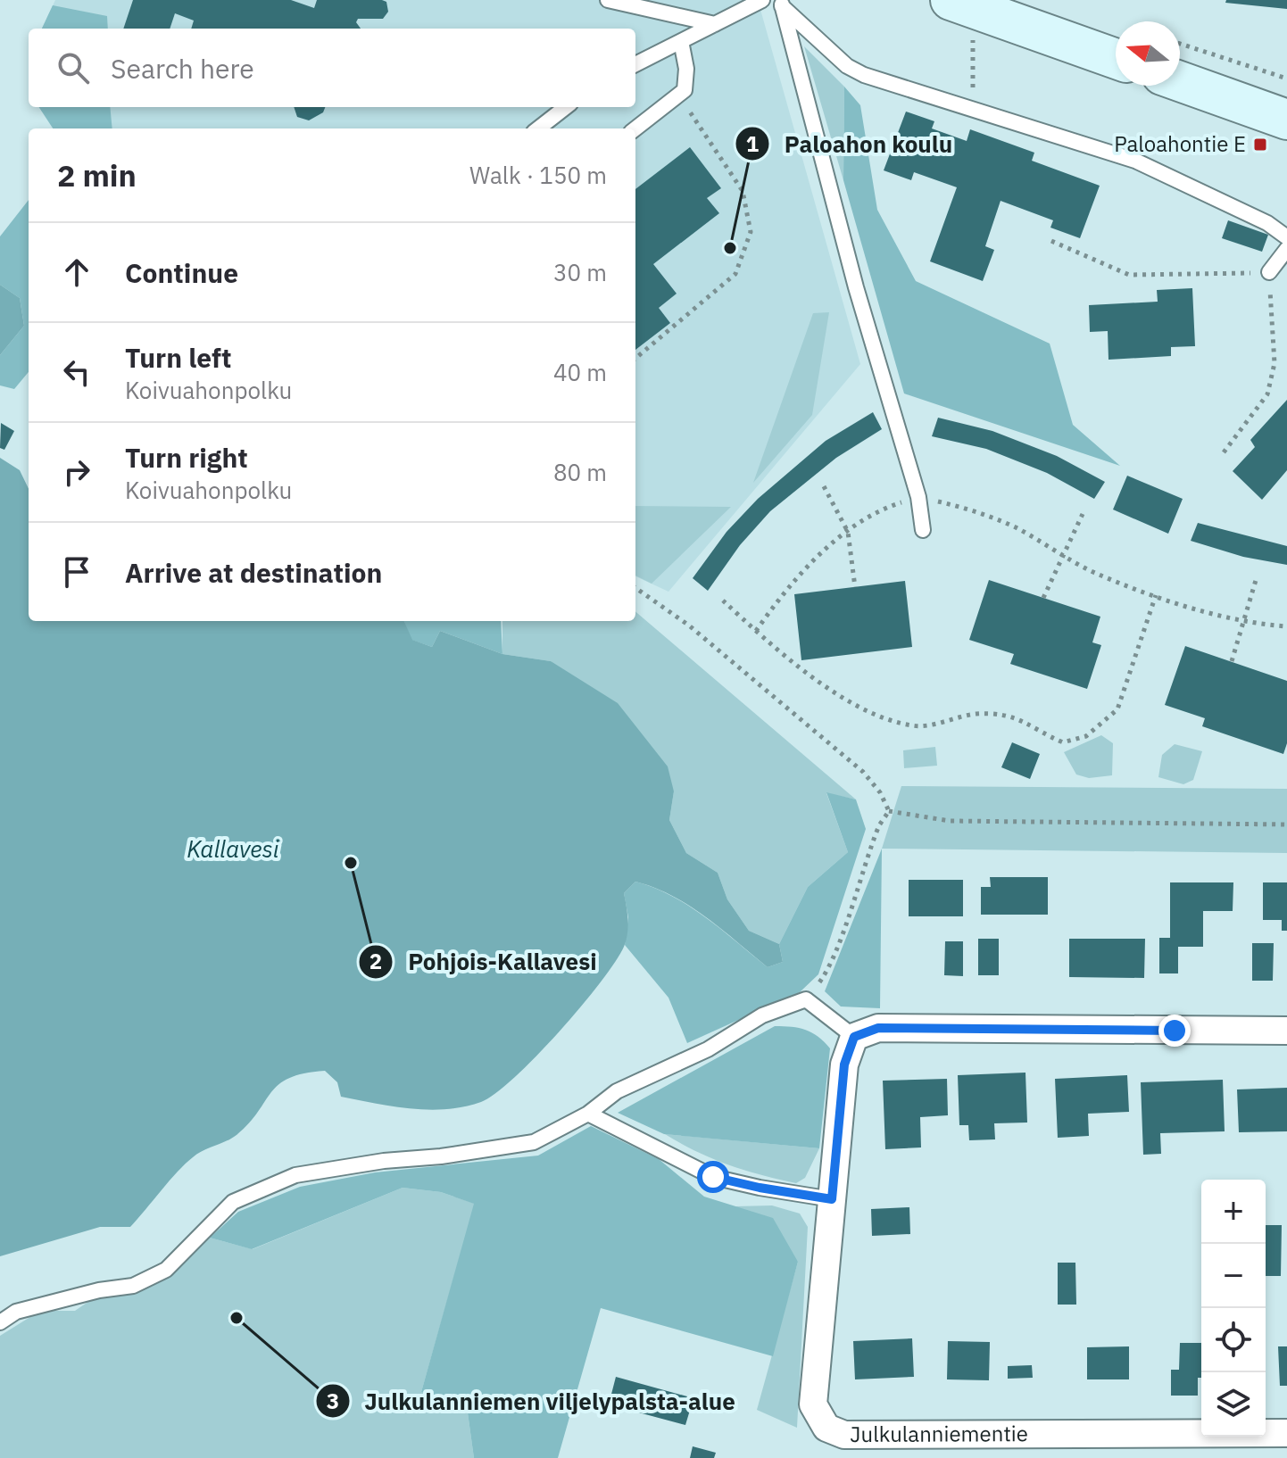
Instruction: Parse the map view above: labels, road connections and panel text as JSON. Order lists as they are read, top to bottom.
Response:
{
  "streets": {
    "street": ["Julkulanniementie"]
  },
  "water": ["Kallavesi"],
  "places": {
    "transit": ["Paloahontie E"],
    "other": ["Paloahon koulu", "Pohjois-Kallavesi", "Julkulanniemen viljelypalsta-alue"]
  },
  "north": "left",
  "page": {
    "search": "Search here",
    "heading": ["2 min", "Walk · 150 m"],
    "list": [
      ["Continue", "30 m"],
      ["Turn left", "Koivuahonpolku", "40 m"],
      ["Turn right", "Koivuahonpolku", "80 m"],
      "Arrive at destination"
    ],
    "map_buttons": ["+", "−"]
  }
}
